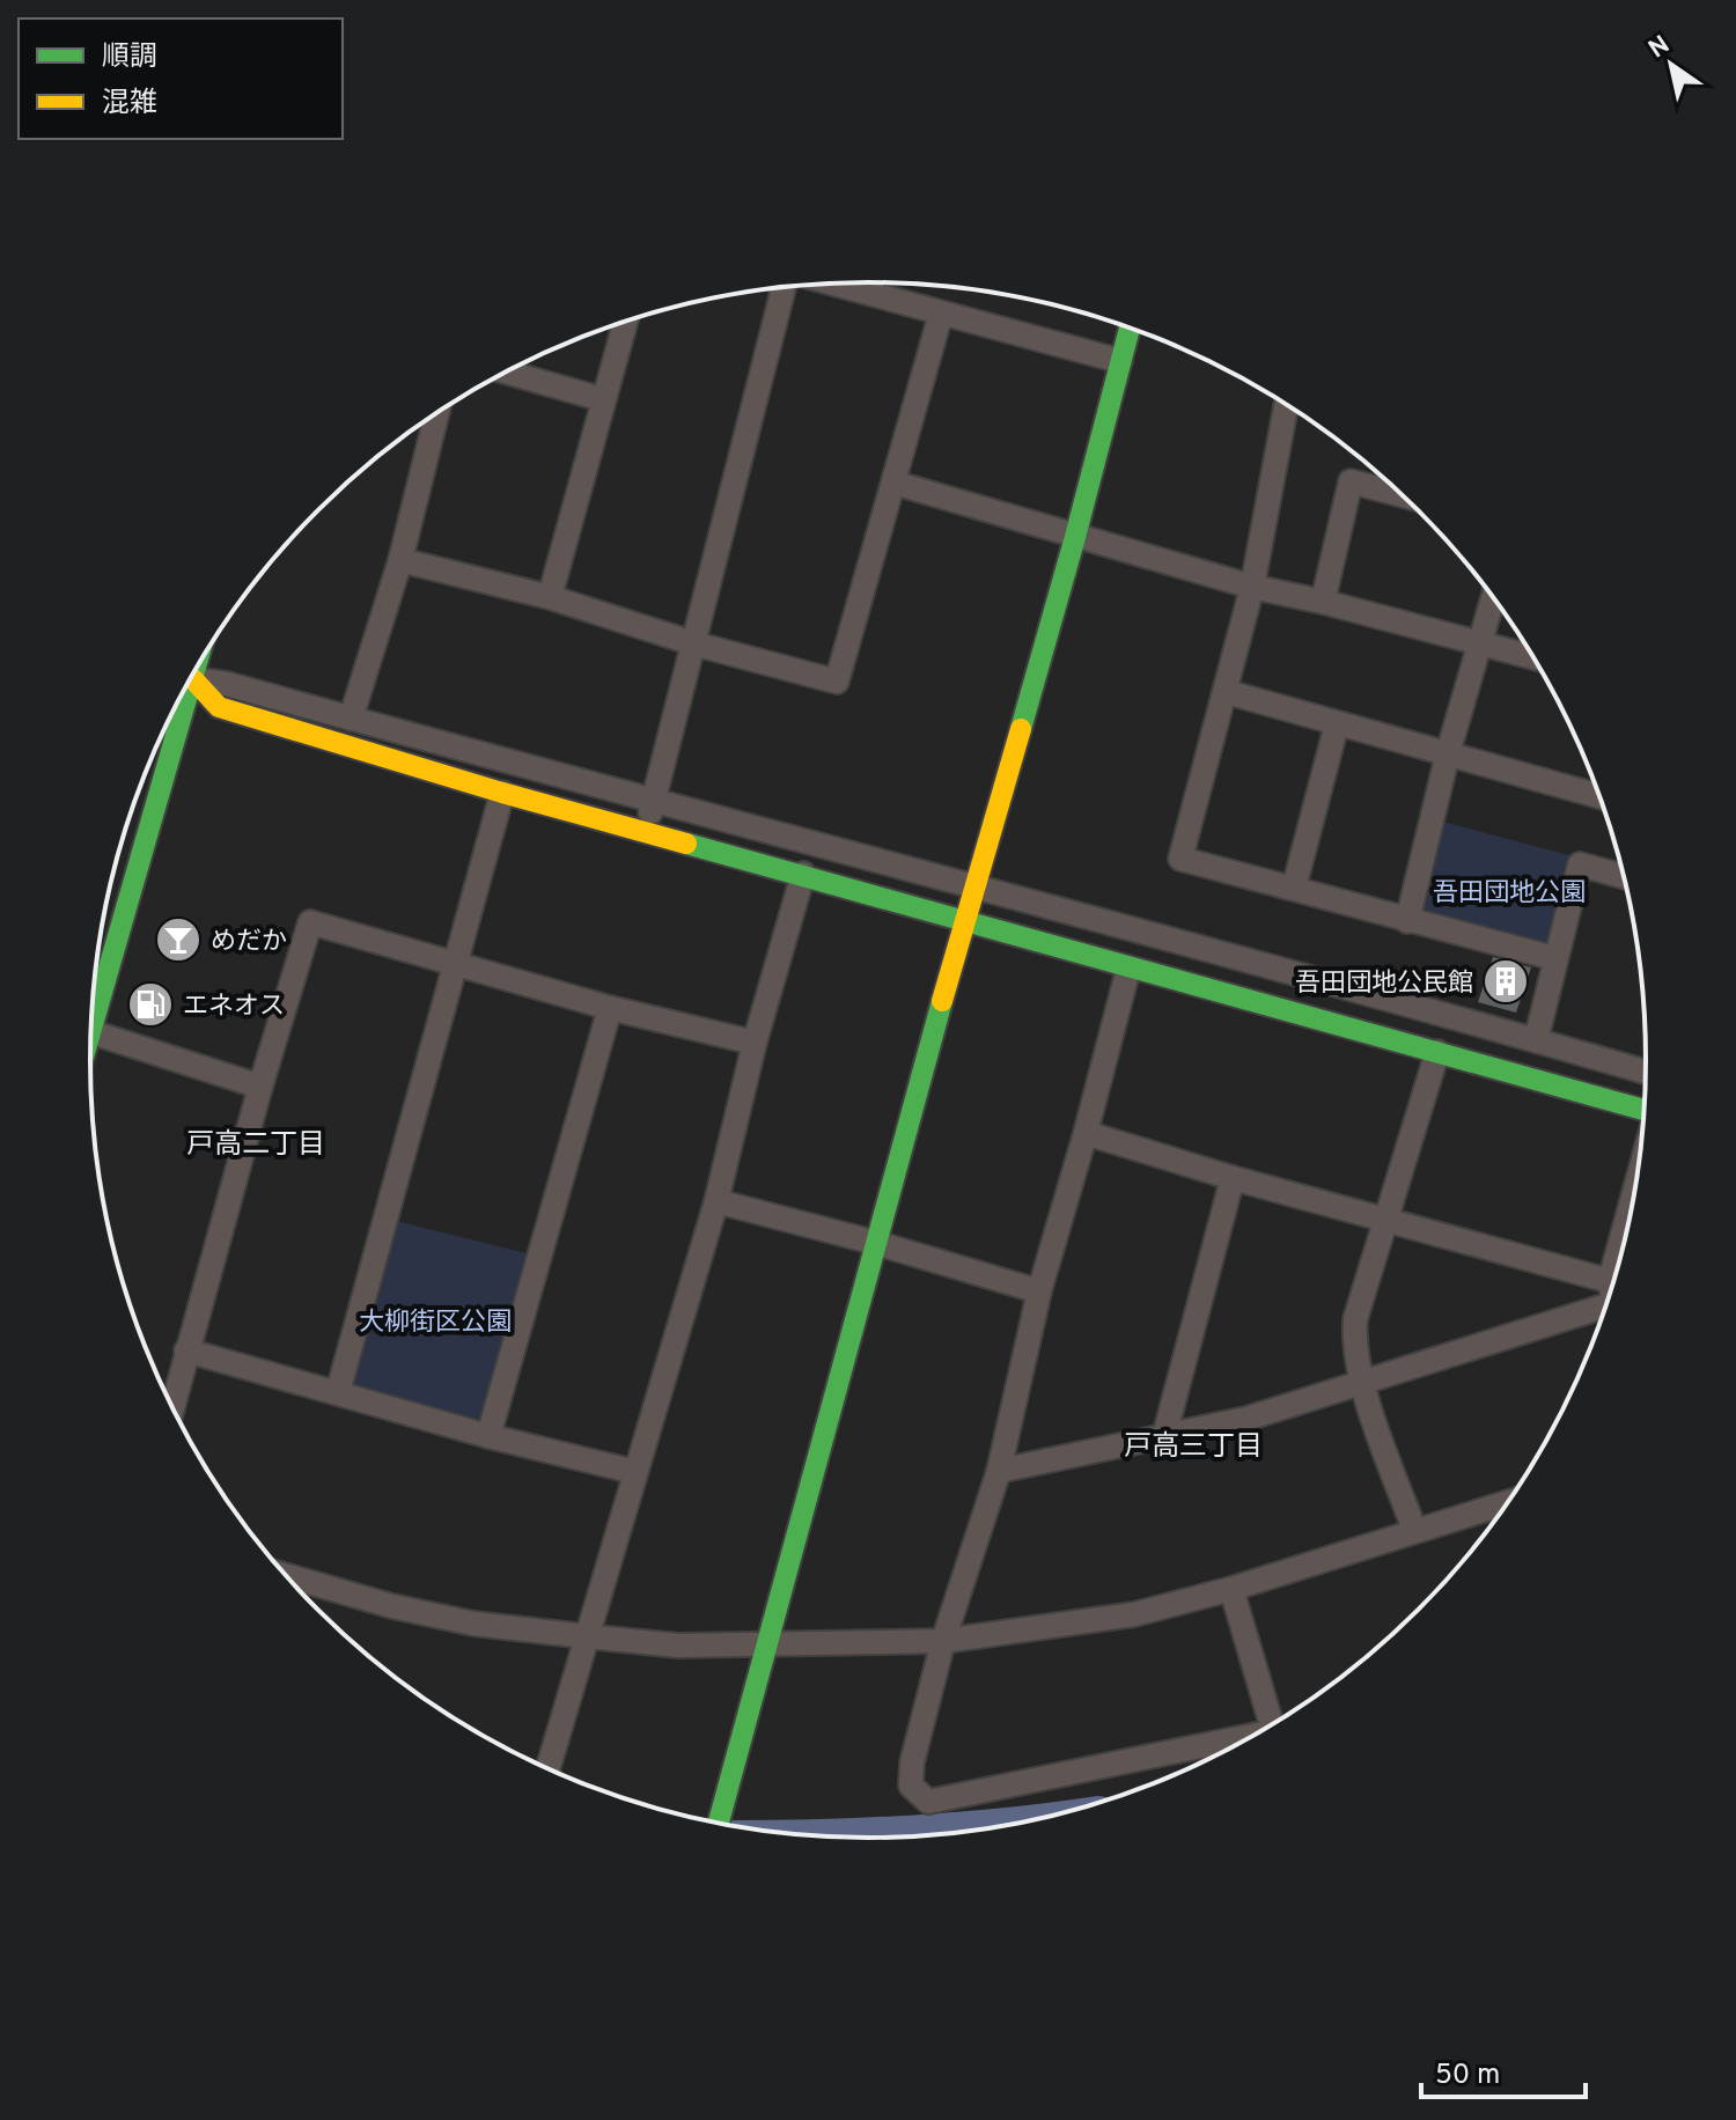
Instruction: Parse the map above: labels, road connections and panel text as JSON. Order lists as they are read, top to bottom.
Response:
{
  "districts": ["戸高二丁目", "戸高三丁目"],
  "parks": ["吾田団地公園", "大柳街区公園"],
  "places": {
    "bar": ["めだか"],
    "building": ["吾田団地公民館"],
    "fuel station": ["エネオス"]
  },
  "legend": ["順調", "混雑"],
  "scale_bar": "50 m",
  "north": "top left"
}
